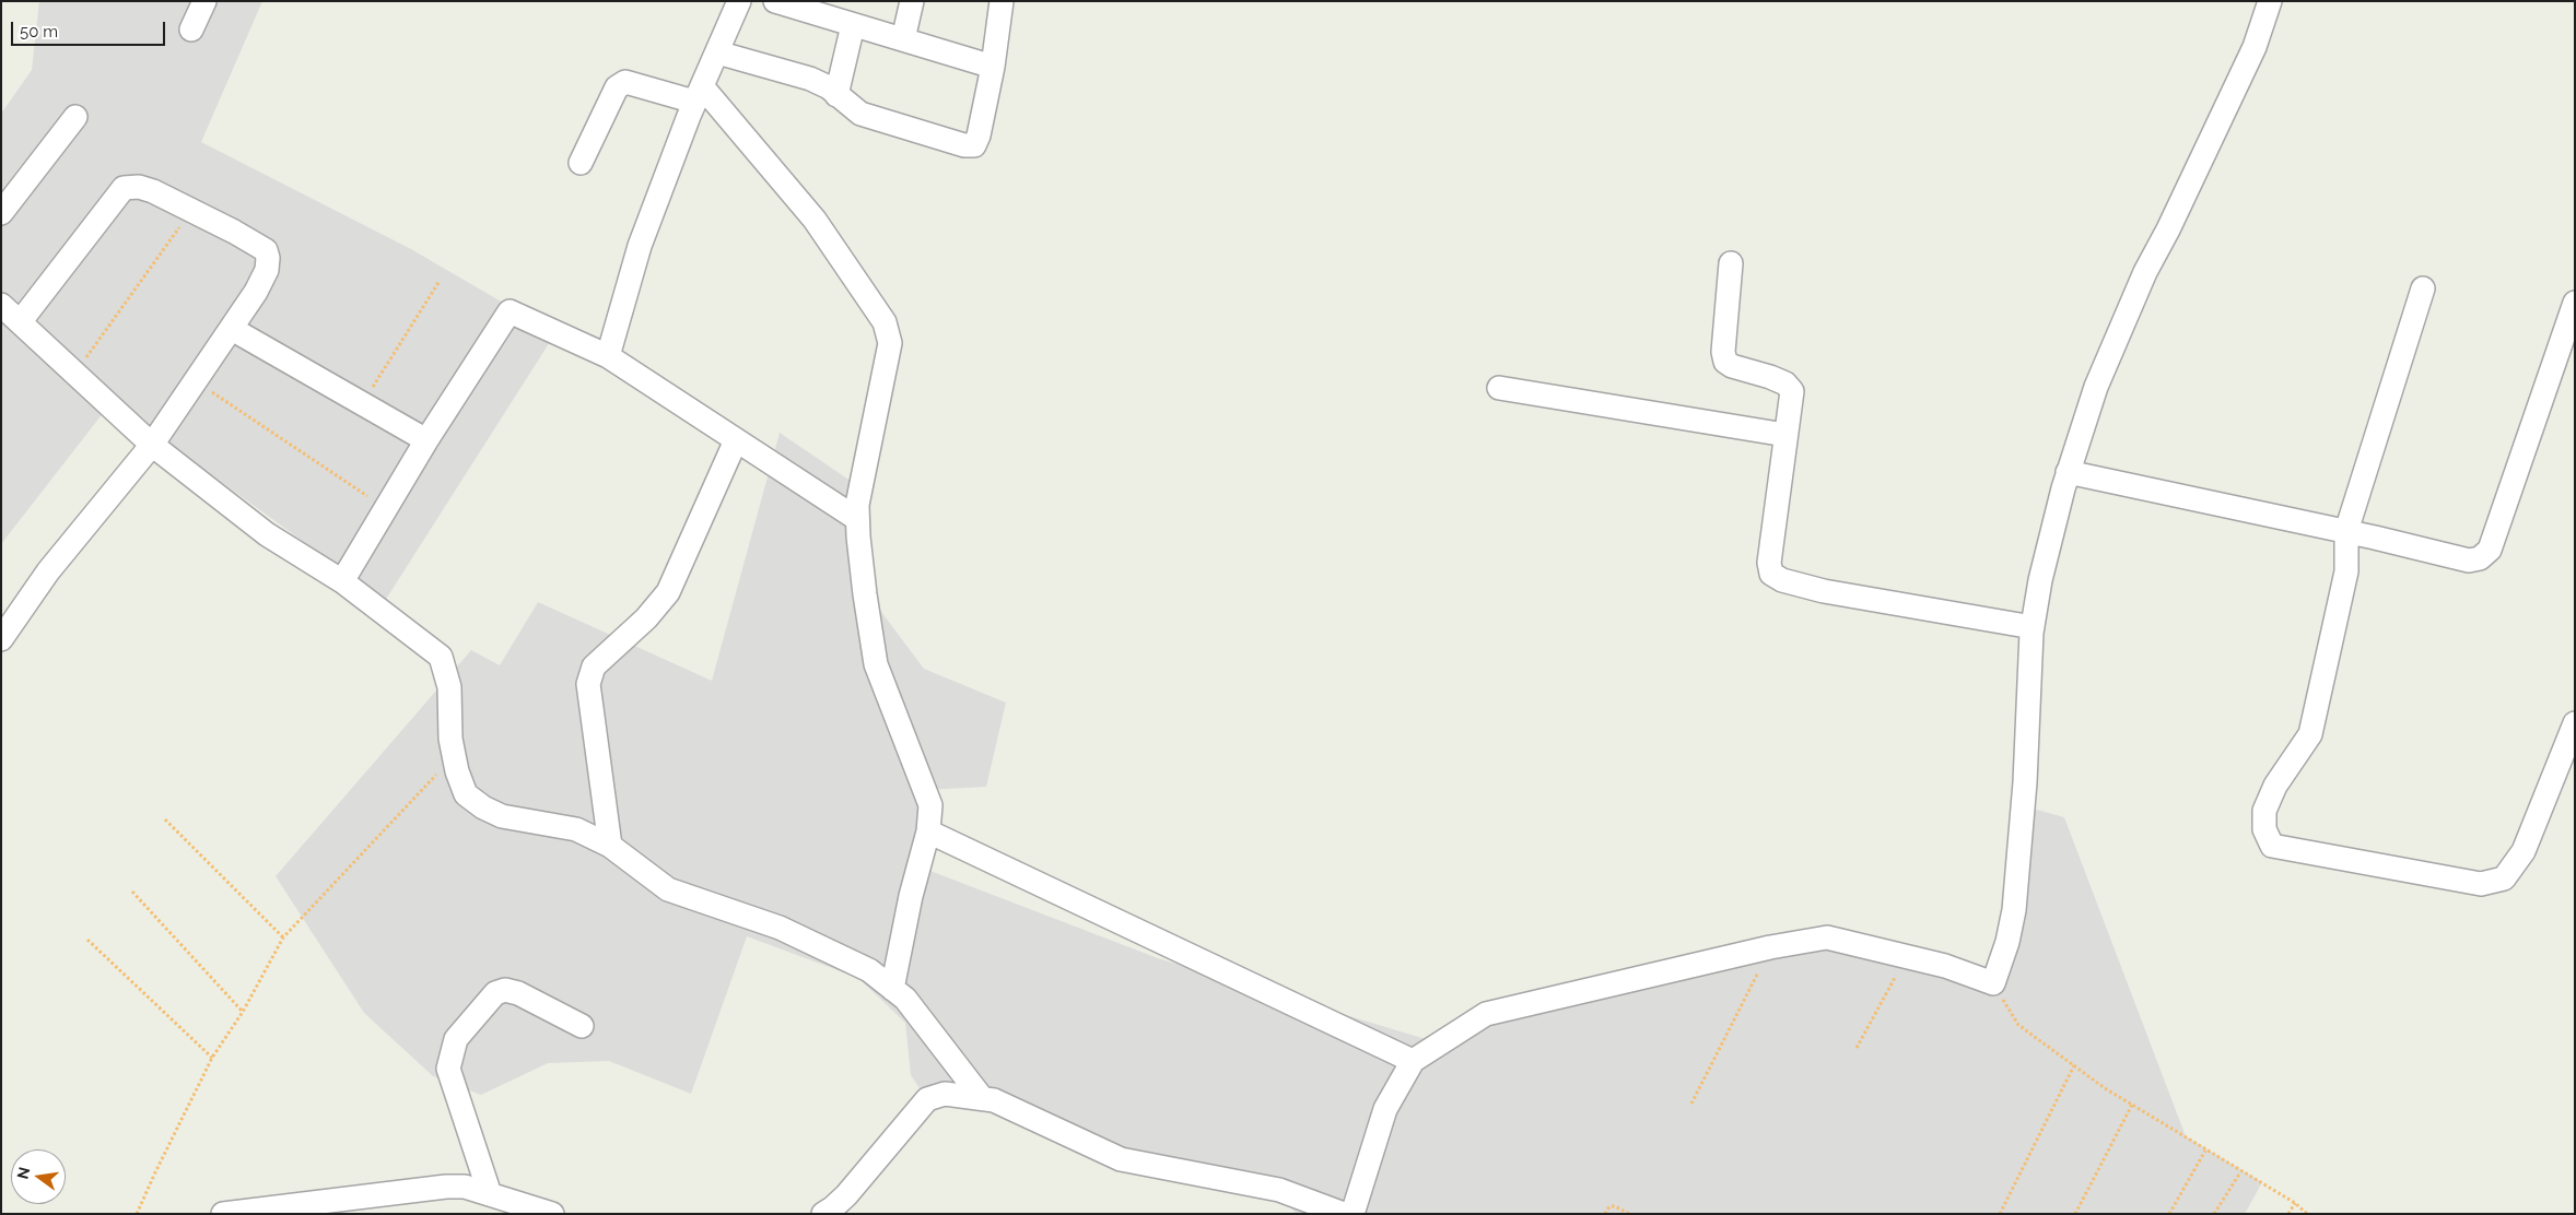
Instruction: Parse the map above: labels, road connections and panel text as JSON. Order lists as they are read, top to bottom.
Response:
{
  "scale_bar": "50 m",
  "north": "left"
}
